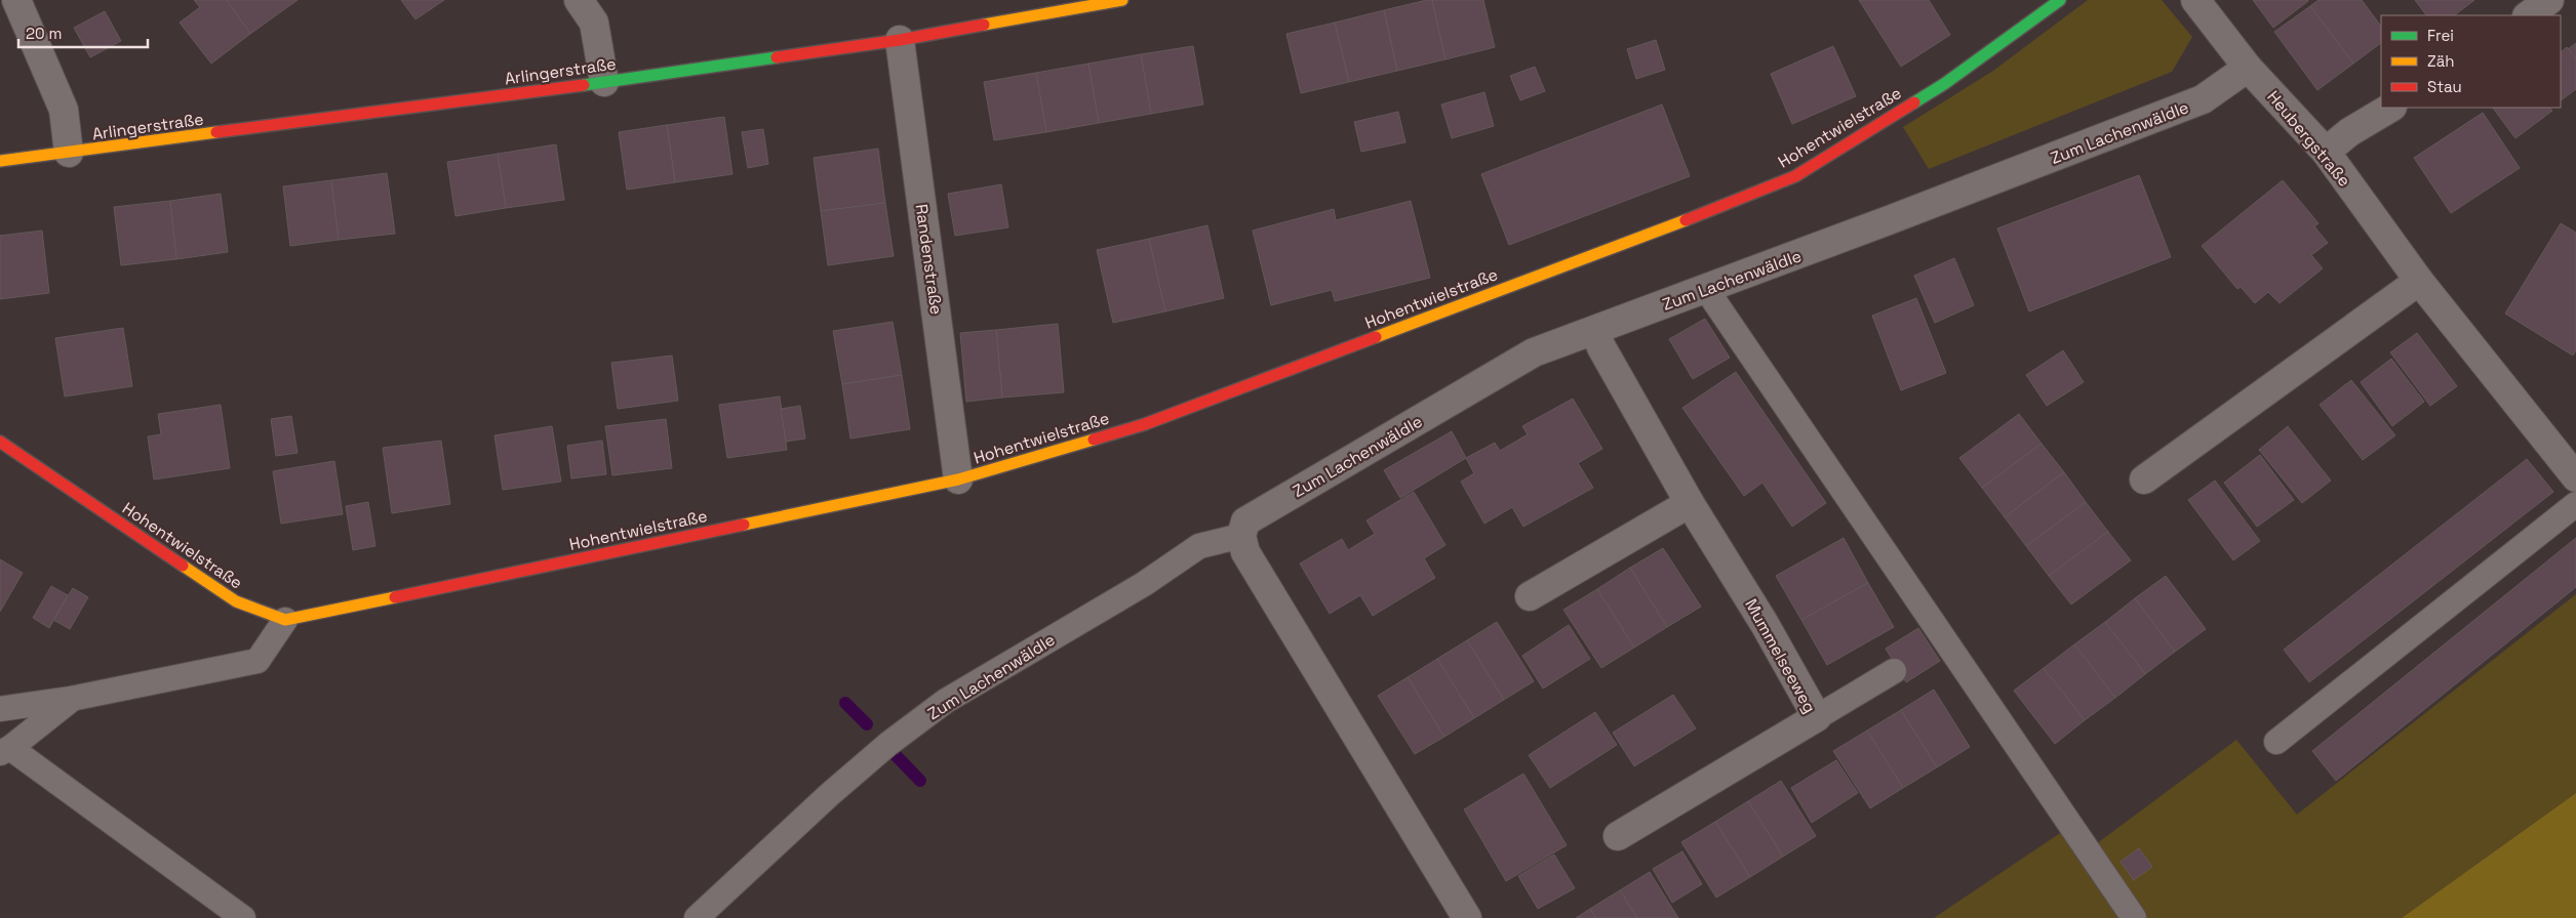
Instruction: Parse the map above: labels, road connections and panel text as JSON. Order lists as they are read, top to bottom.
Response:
{
  "streets": {
    "street": [
      "Arlingerstraße",
      "Hohentwielstraße",
      "Zum Lachenwäldle",
      "Heubergstraße",
      "Randenstraße",
      "Mummelseeweg"
    ]
  },
  "crossings": [
    ["Arlingerstraße", "Randenstraße"],
    ["Hohentwielstraße", "Randenstraße"],
    ["Zum Lachenwäldle", "Heubergstraße"],
    ["Zum Lachenwäldle", "Mummelseeweg"]
  ],
  "legend": ["Frei", "Zäh", "Stau"],
  "scale_bar": "20 m"
}
